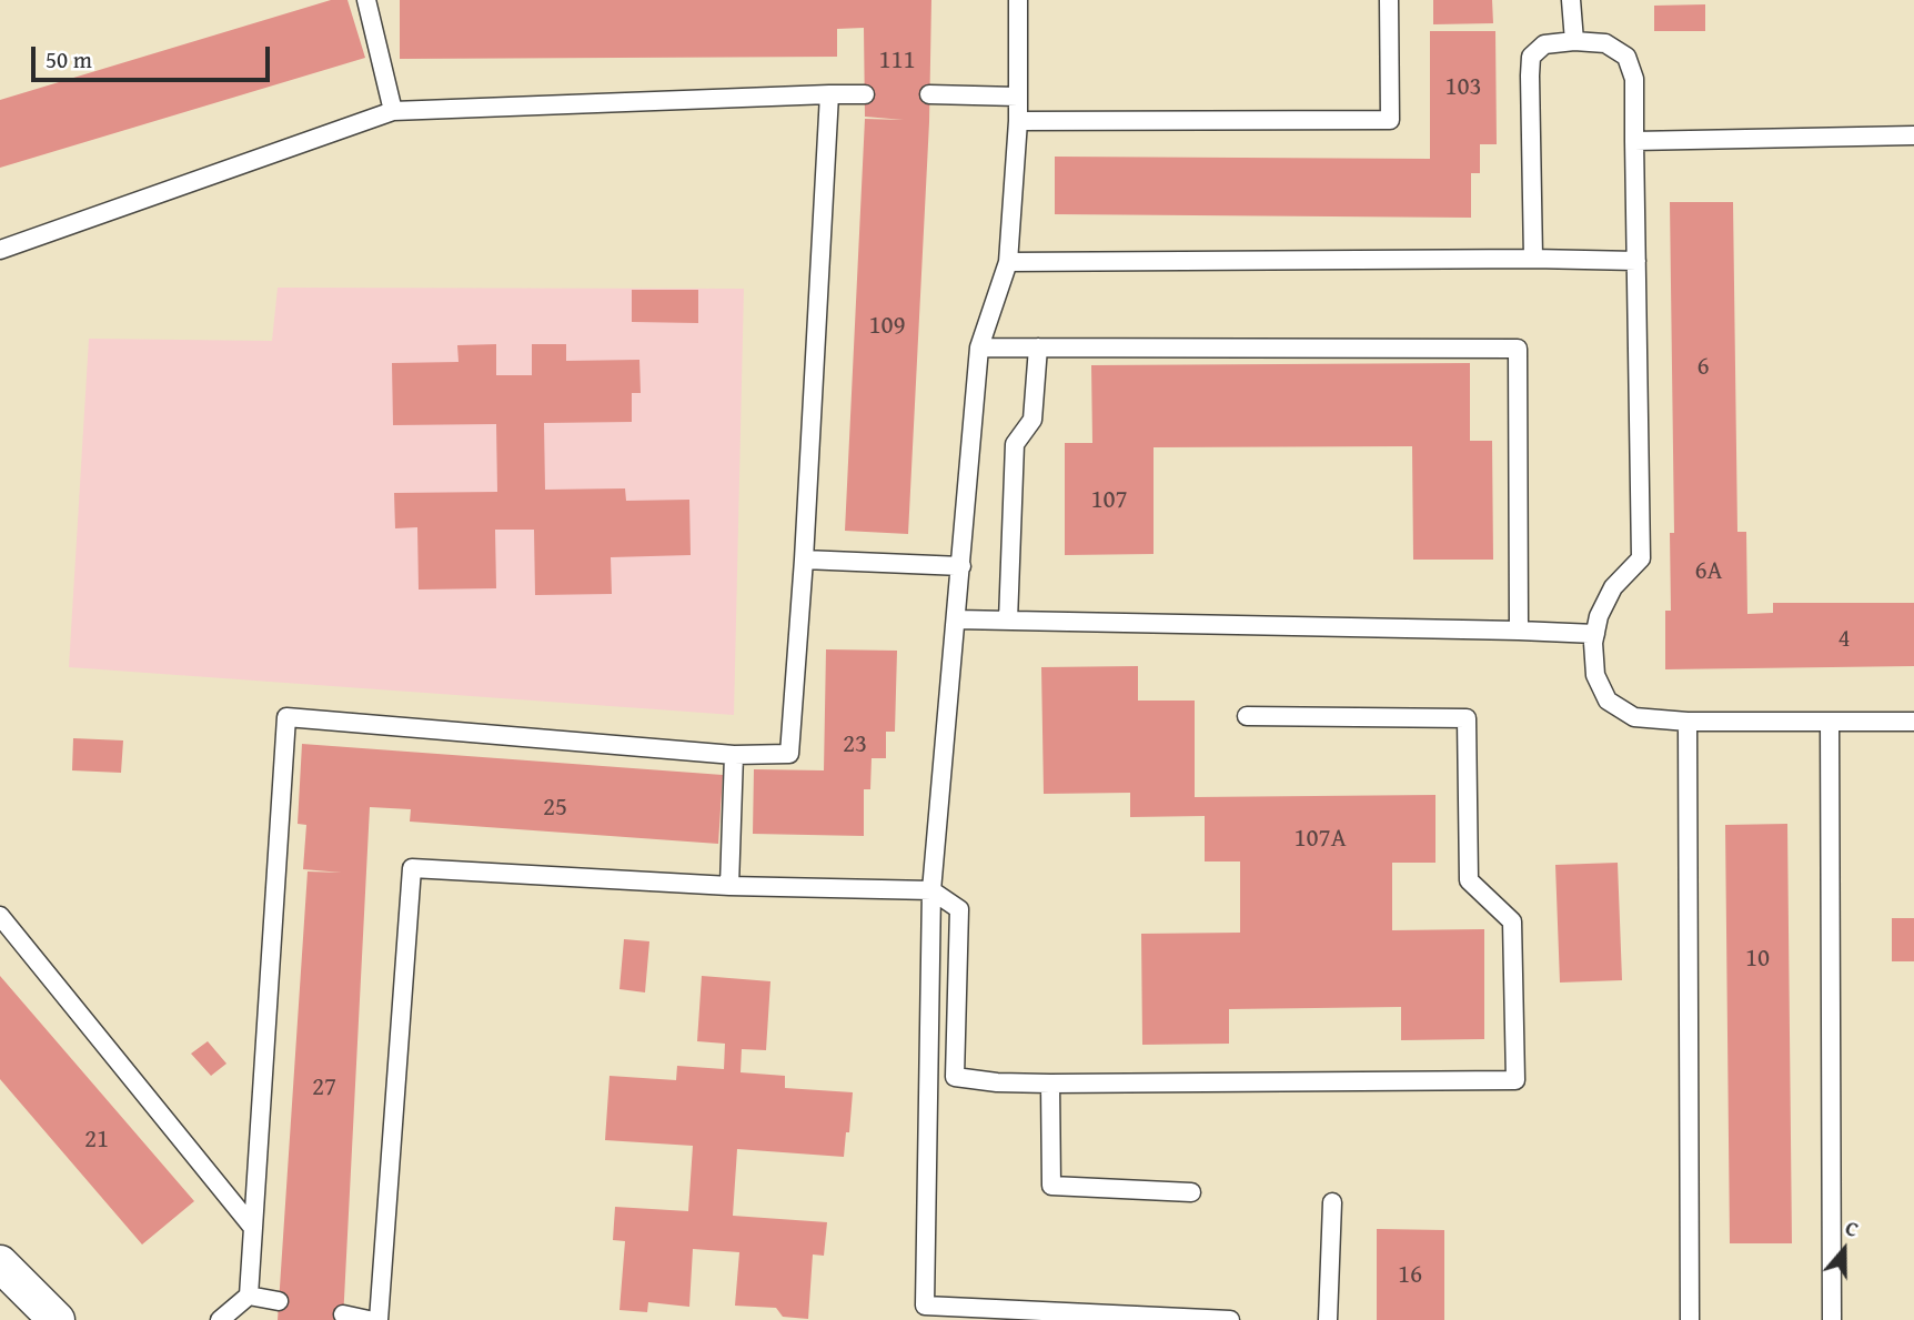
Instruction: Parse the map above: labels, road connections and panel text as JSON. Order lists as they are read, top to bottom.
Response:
{
  "house_numbers": [
    "111",
    "103",
    "109",
    "6",
    "107",
    "6А",
    "4",
    "23",
    "25",
    "107А",
    "10",
    "27",
    "21",
    "16"
  ],
  "scale_bar": "50 m",
  "north": "top"
}
